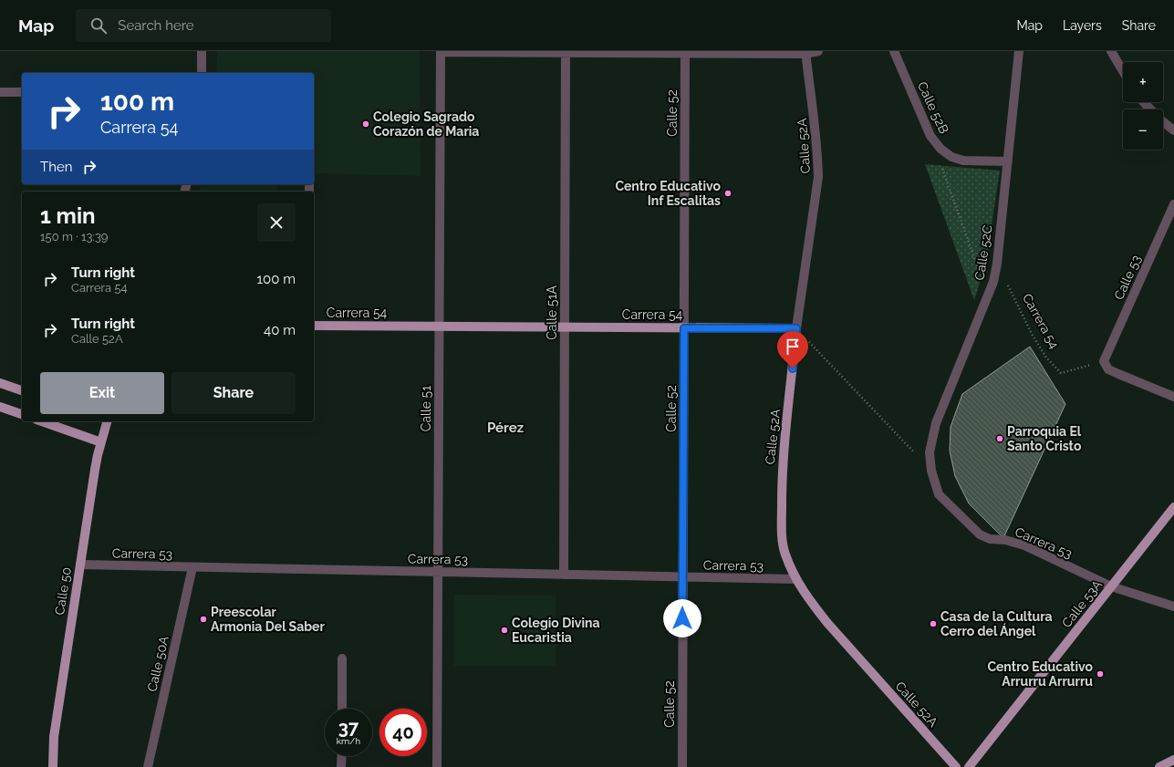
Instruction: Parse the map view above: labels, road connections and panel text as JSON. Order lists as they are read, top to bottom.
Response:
{
  "streets": {
    "main road": [
      "Calle 52A",
      "Carrera 54",
      "Calle 50",
      "Calle 53A"
    ],
    "street": [
      "Calle 52B",
      "Calle 52",
      "Calle 52C",
      "Calle 53",
      "Calle 51A",
      "Calle 51",
      "Carrera 53",
      "Calle 50A"
    ]
  },
  "crossings": [
    ["Calle 52B", "Calle 52C"],
    ["Calle 52", "Carrera 54"],
    ["Calle 52", "Carrera 53"],
    ["Calle 52A", "Carrera 54"],
    ["Calle 52A", "Carrera 53"],
    ["Calle 52C", "Carrera 54"],
    ["Calle 52C", "Carrera 53"],
    ["Calle 53", "Carrera 54"],
    ["Carrera 54", "Calle 51A"],
    ["Carrera 54", "Calle 51"],
    ["Calle 51A", "Carrera 53"],
    ["Calle 51", "Carrera 53"],
    ["Carrera 53", "Calle 50"],
    ["Carrera 53", "Calle 53A"],
    ["Carrera 53", "Calle 50A"]
  ],
  "districts": ["Pérez"],
  "places": [
    "Colegio Sagrado Corazón de Maria",
    "Centro Educativo Inf Escalitas",
    "Parroquia El Santo Cristo",
    "Preescolar Armonia Del Saber",
    "Casa de la Cultura Cerro del Ángel",
    "Colegio Divina Eucaristia",
    "Centro Educativo Arrurru Arrurru"
  ],
  "page": {
    "header": "Map",
    "search": "Search here",
    "nav": ["Map", "Layers", "Share"],
    "map_buttons": ["+", "−"],
    "turn": ["100 m", "Carrera 54"],
    "then": "Then",
    "heading": ["1 min", "150 m · 13:39"],
    "list": [
      {
        "name": "Turn right",
        "note": "Carrera 54",
        "value": "100 m"
      },
      {
        "name": "Turn right",
        "note": "Calle 52A",
        "value": "40 m"
      }
    ],
    "buttons": ["Exit", "Share"],
    "speed": "37 km/h",
    "limit": "40"
  }
}
